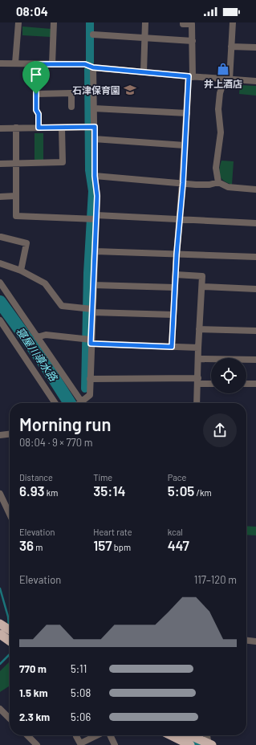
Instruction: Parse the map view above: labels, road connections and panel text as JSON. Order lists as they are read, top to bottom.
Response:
{
  "water": ["寝屋川導水路"],
  "places": {
    "shop": ["井上酒店"],
    "school or university": ["石津保育園"]
  },
  "page": {
    "status": "08:04",
    "heading": ["Morning run", "08:04 · 9 × 770 m"],
    "stats": [
      ["Distance", "6.93 km"],
      ["Time", "35:14"],
      ["Pace", "5:05 /km"],
      ["Elevation", "36 m"],
      ["Heart rate", "157 bpm"],
      ["kcal", "447"]
    ],
    "chart": ["Elevation", "117–120 m"],
    "list": [
      {
        "name": "770 m",
        "note": "5:11"
      },
      {
        "name": "1.5 km",
        "note": "5:08"
      },
      {
        "name": "2.3 km",
        "note": "5:06"
      }
    ]
  }
}
